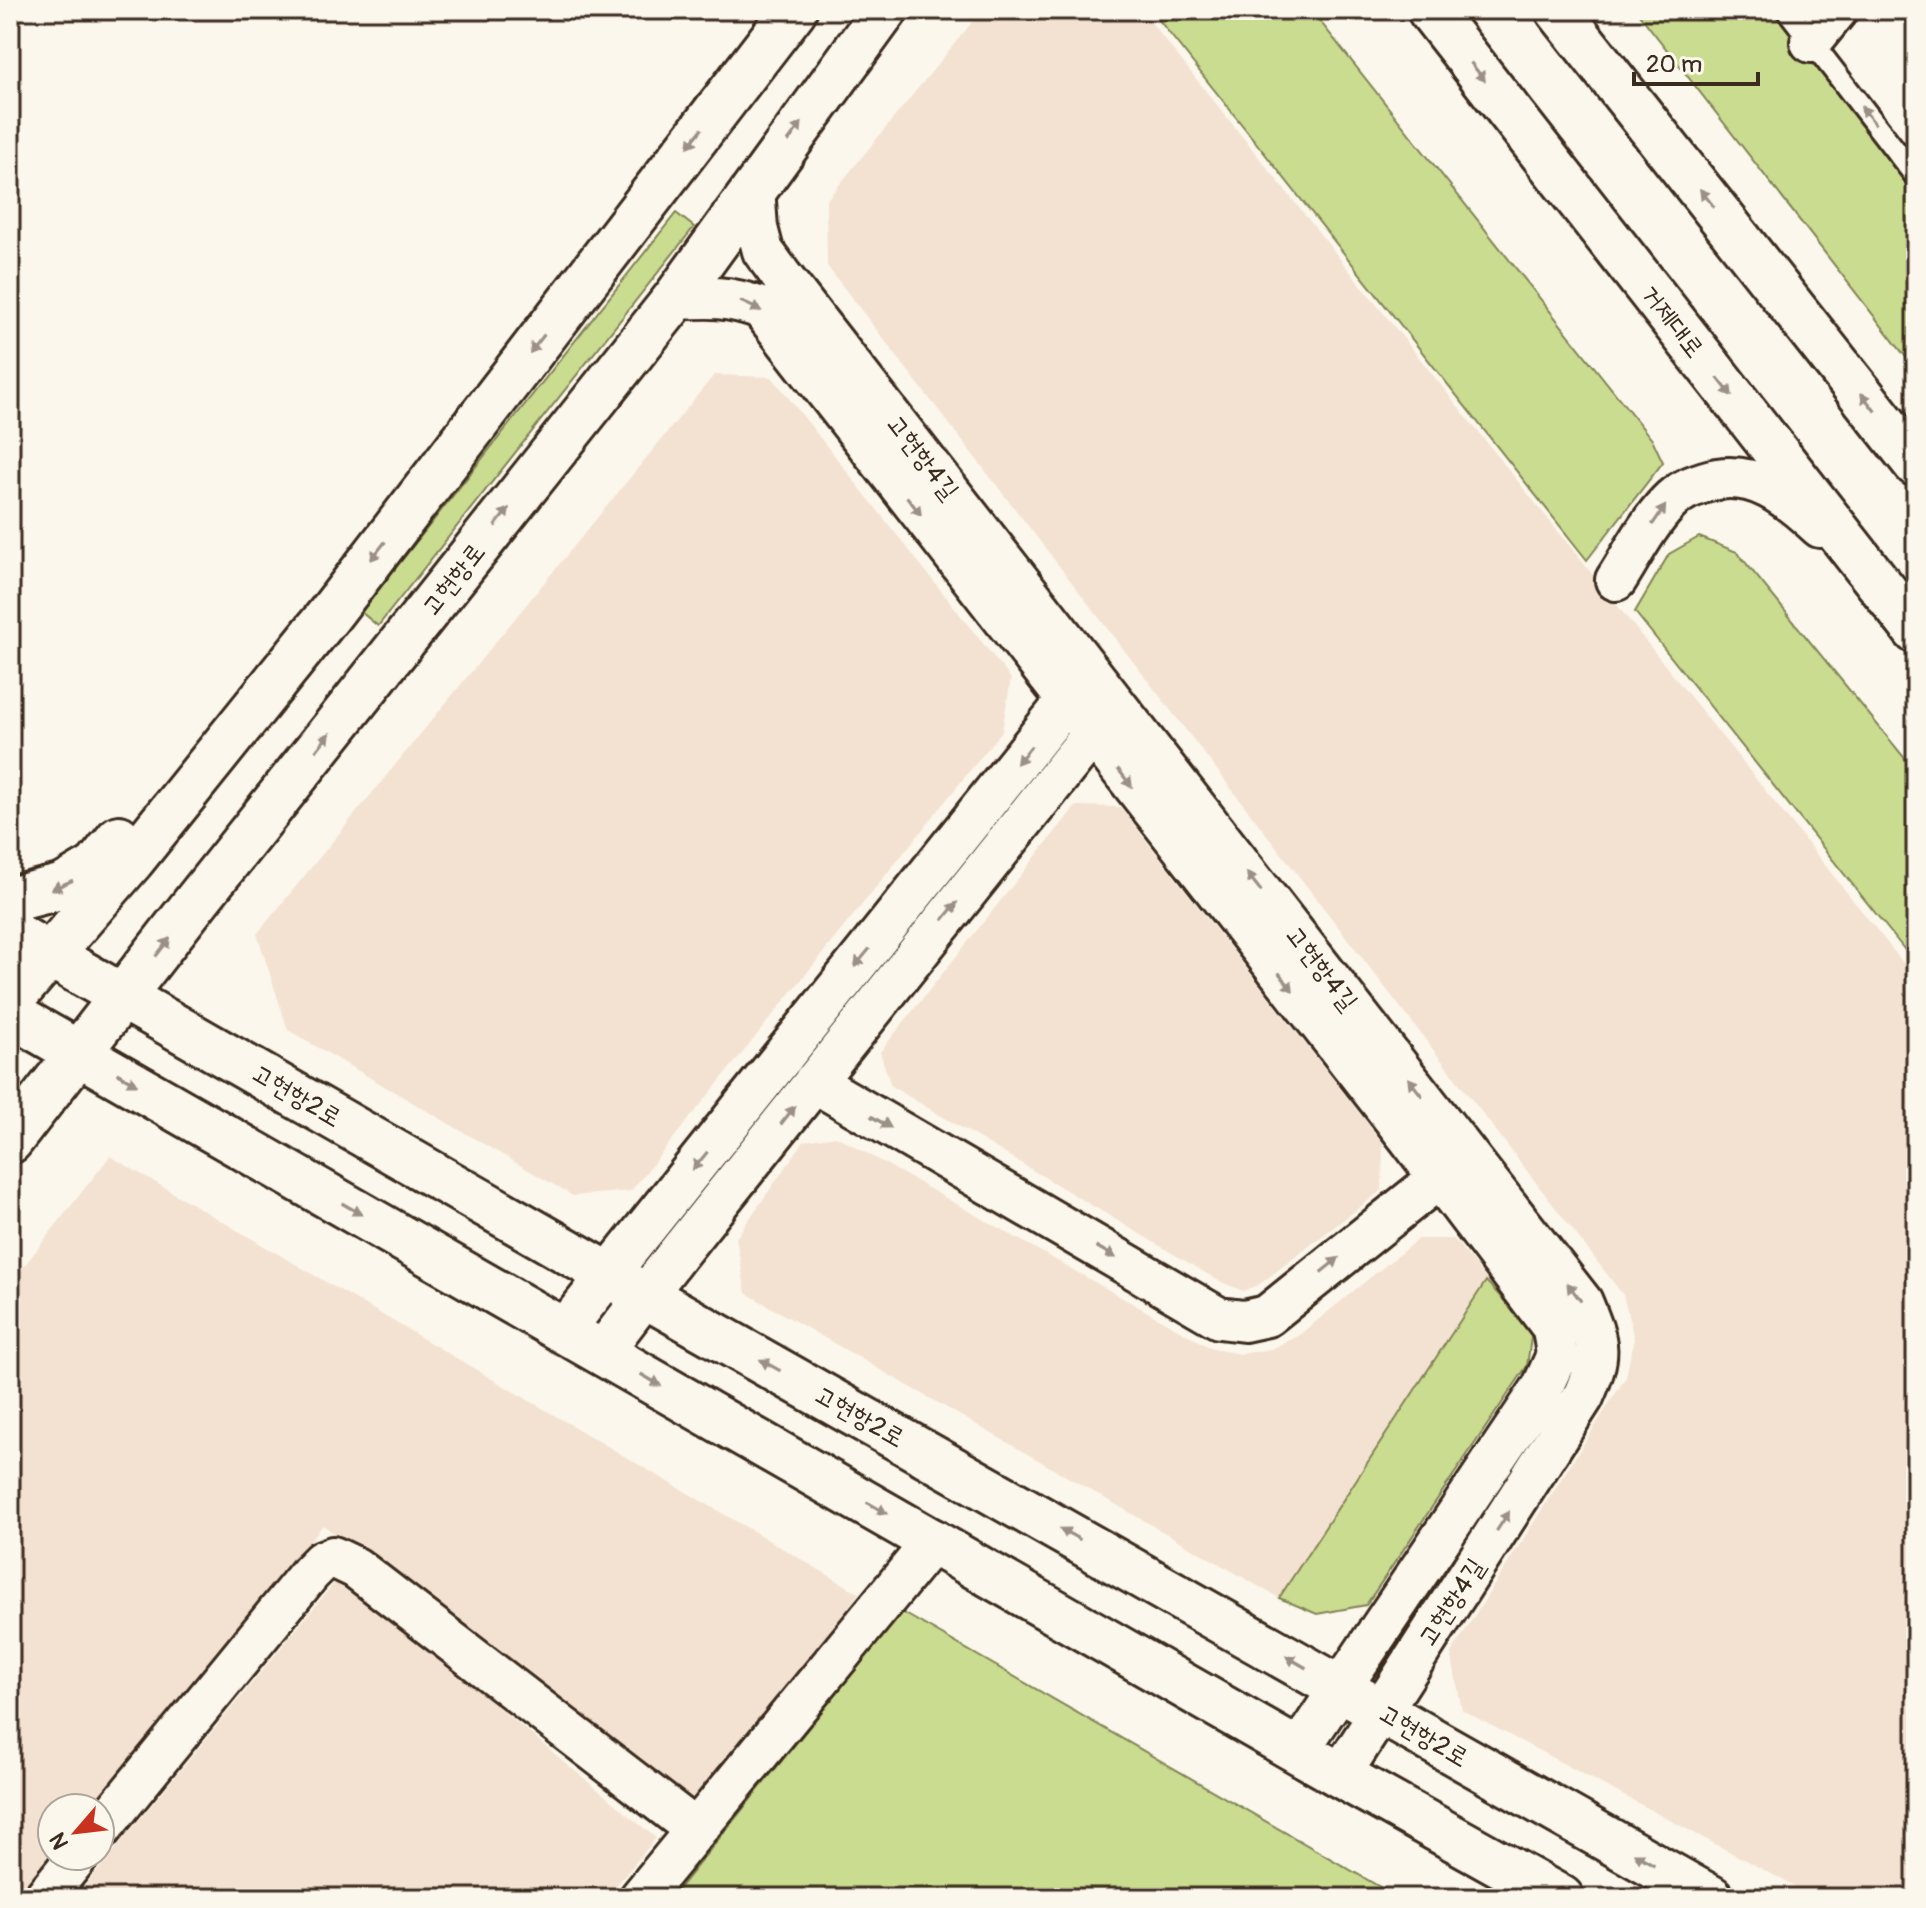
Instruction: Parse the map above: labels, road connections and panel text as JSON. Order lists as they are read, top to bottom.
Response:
{
  "streets": {
    "street": [
      "거제대로",
      "고현항4길",
      "고현항로",
      "고현항2로"
    ]
  },
  "crossings": [
    ["고현항4길", "고현항로"],
    ["고현항4길", "고현항2로"],
    ["고현항로", "고현항2로"]
  ],
  "scale_bar": "20 m",
  "north": "bottom left"
}
